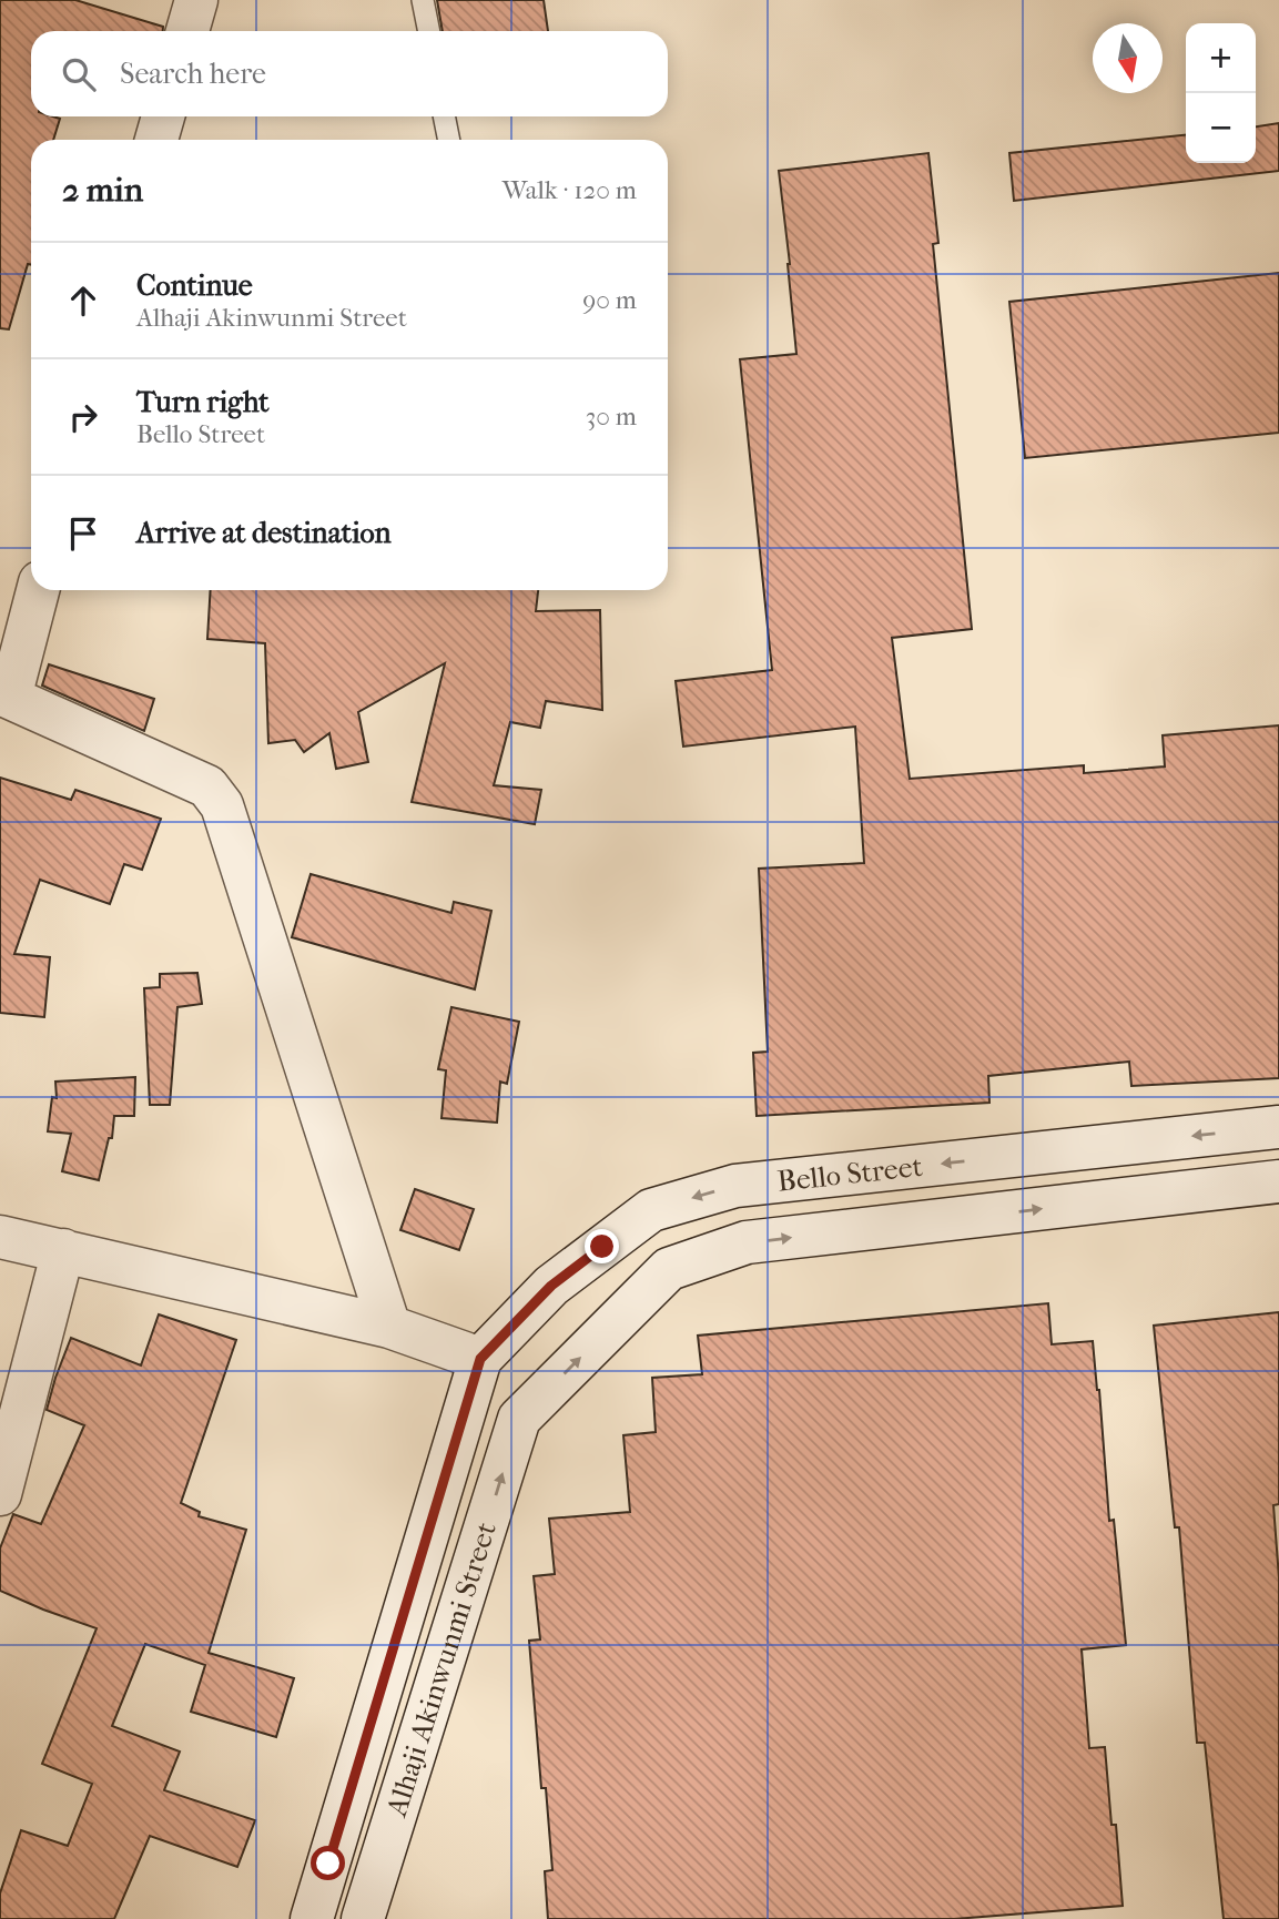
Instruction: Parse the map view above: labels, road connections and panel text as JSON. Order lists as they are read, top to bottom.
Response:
{
  "streets": {
    "street": ["Bello Street", "Alhaji Akinwunmi Street"]
  },
  "crossings": [
    ["Bello Street", "Alhaji Akinwunmi Street"]
  ],
  "north": "bottom",
  "page": {
    "map_buttons": ["+", "−"],
    "search": "Search here",
    "heading": ["2 min", "Walk · 120 m"],
    "list": [
      ["Continue", "Alhaji Akinwunmi Street", "90 m"],
      ["Turn right", "Bello Street", "30 m"],
      "Arrive at destination"
    ]
  }
}
